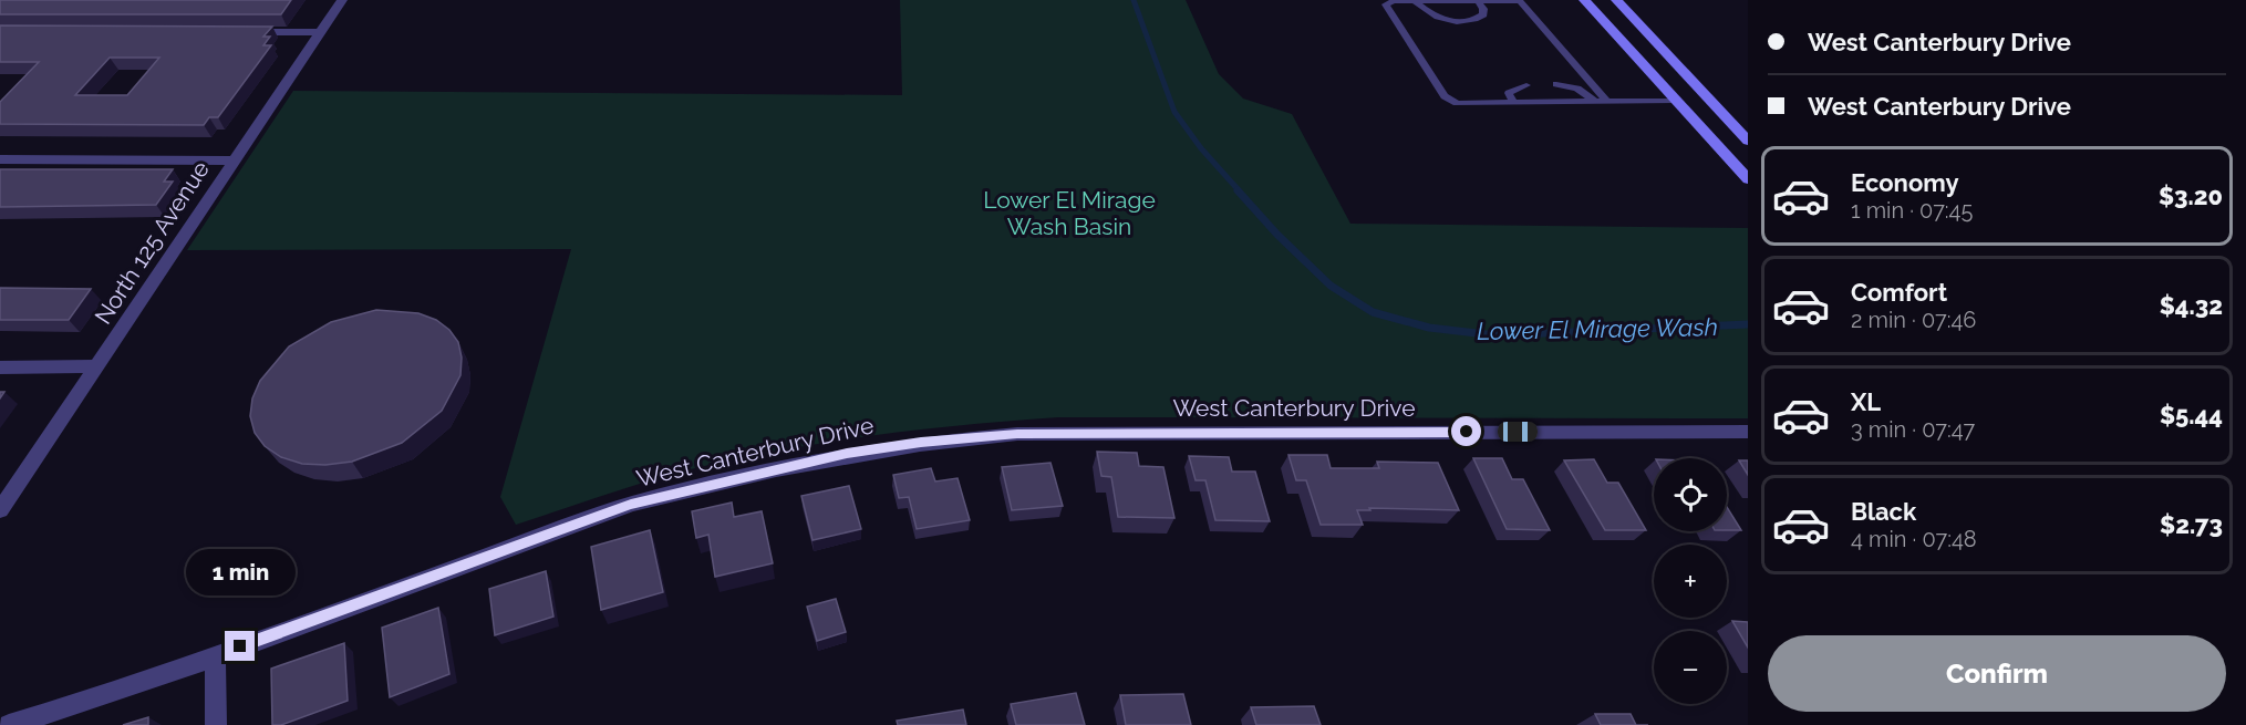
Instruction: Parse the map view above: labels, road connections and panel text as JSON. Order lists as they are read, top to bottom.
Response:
{
  "streets": {
    "street": ["North 125 Avenue", "West Canterbury Drive"]
  },
  "water": ["Lower El Mirage Wash"],
  "parks": ["Lower El Mirage Wash Basin"],
  "page": {
    "banner": ["West Canterbury Drive", "West Canterbury Drive"],
    "list": [
      {
        "name": "Economy",
        "note": "1 min · 07:45",
        "value": "$3.20"
      },
      {
        "name": "Comfort",
        "note": "2 min · 07:46",
        "value": "$4.32"
      },
      {
        "name": "XL",
        "note": "3 min · 07:47",
        "value": "$5.44"
      },
      {
        "name": "Black",
        "note": "4 min · 07:48",
        "value": "$2.73"
      }
    ],
    "map_buttons": ["+", "−"],
    "bubble": "1 min",
    "buttons": "Confirm"
  }
}
